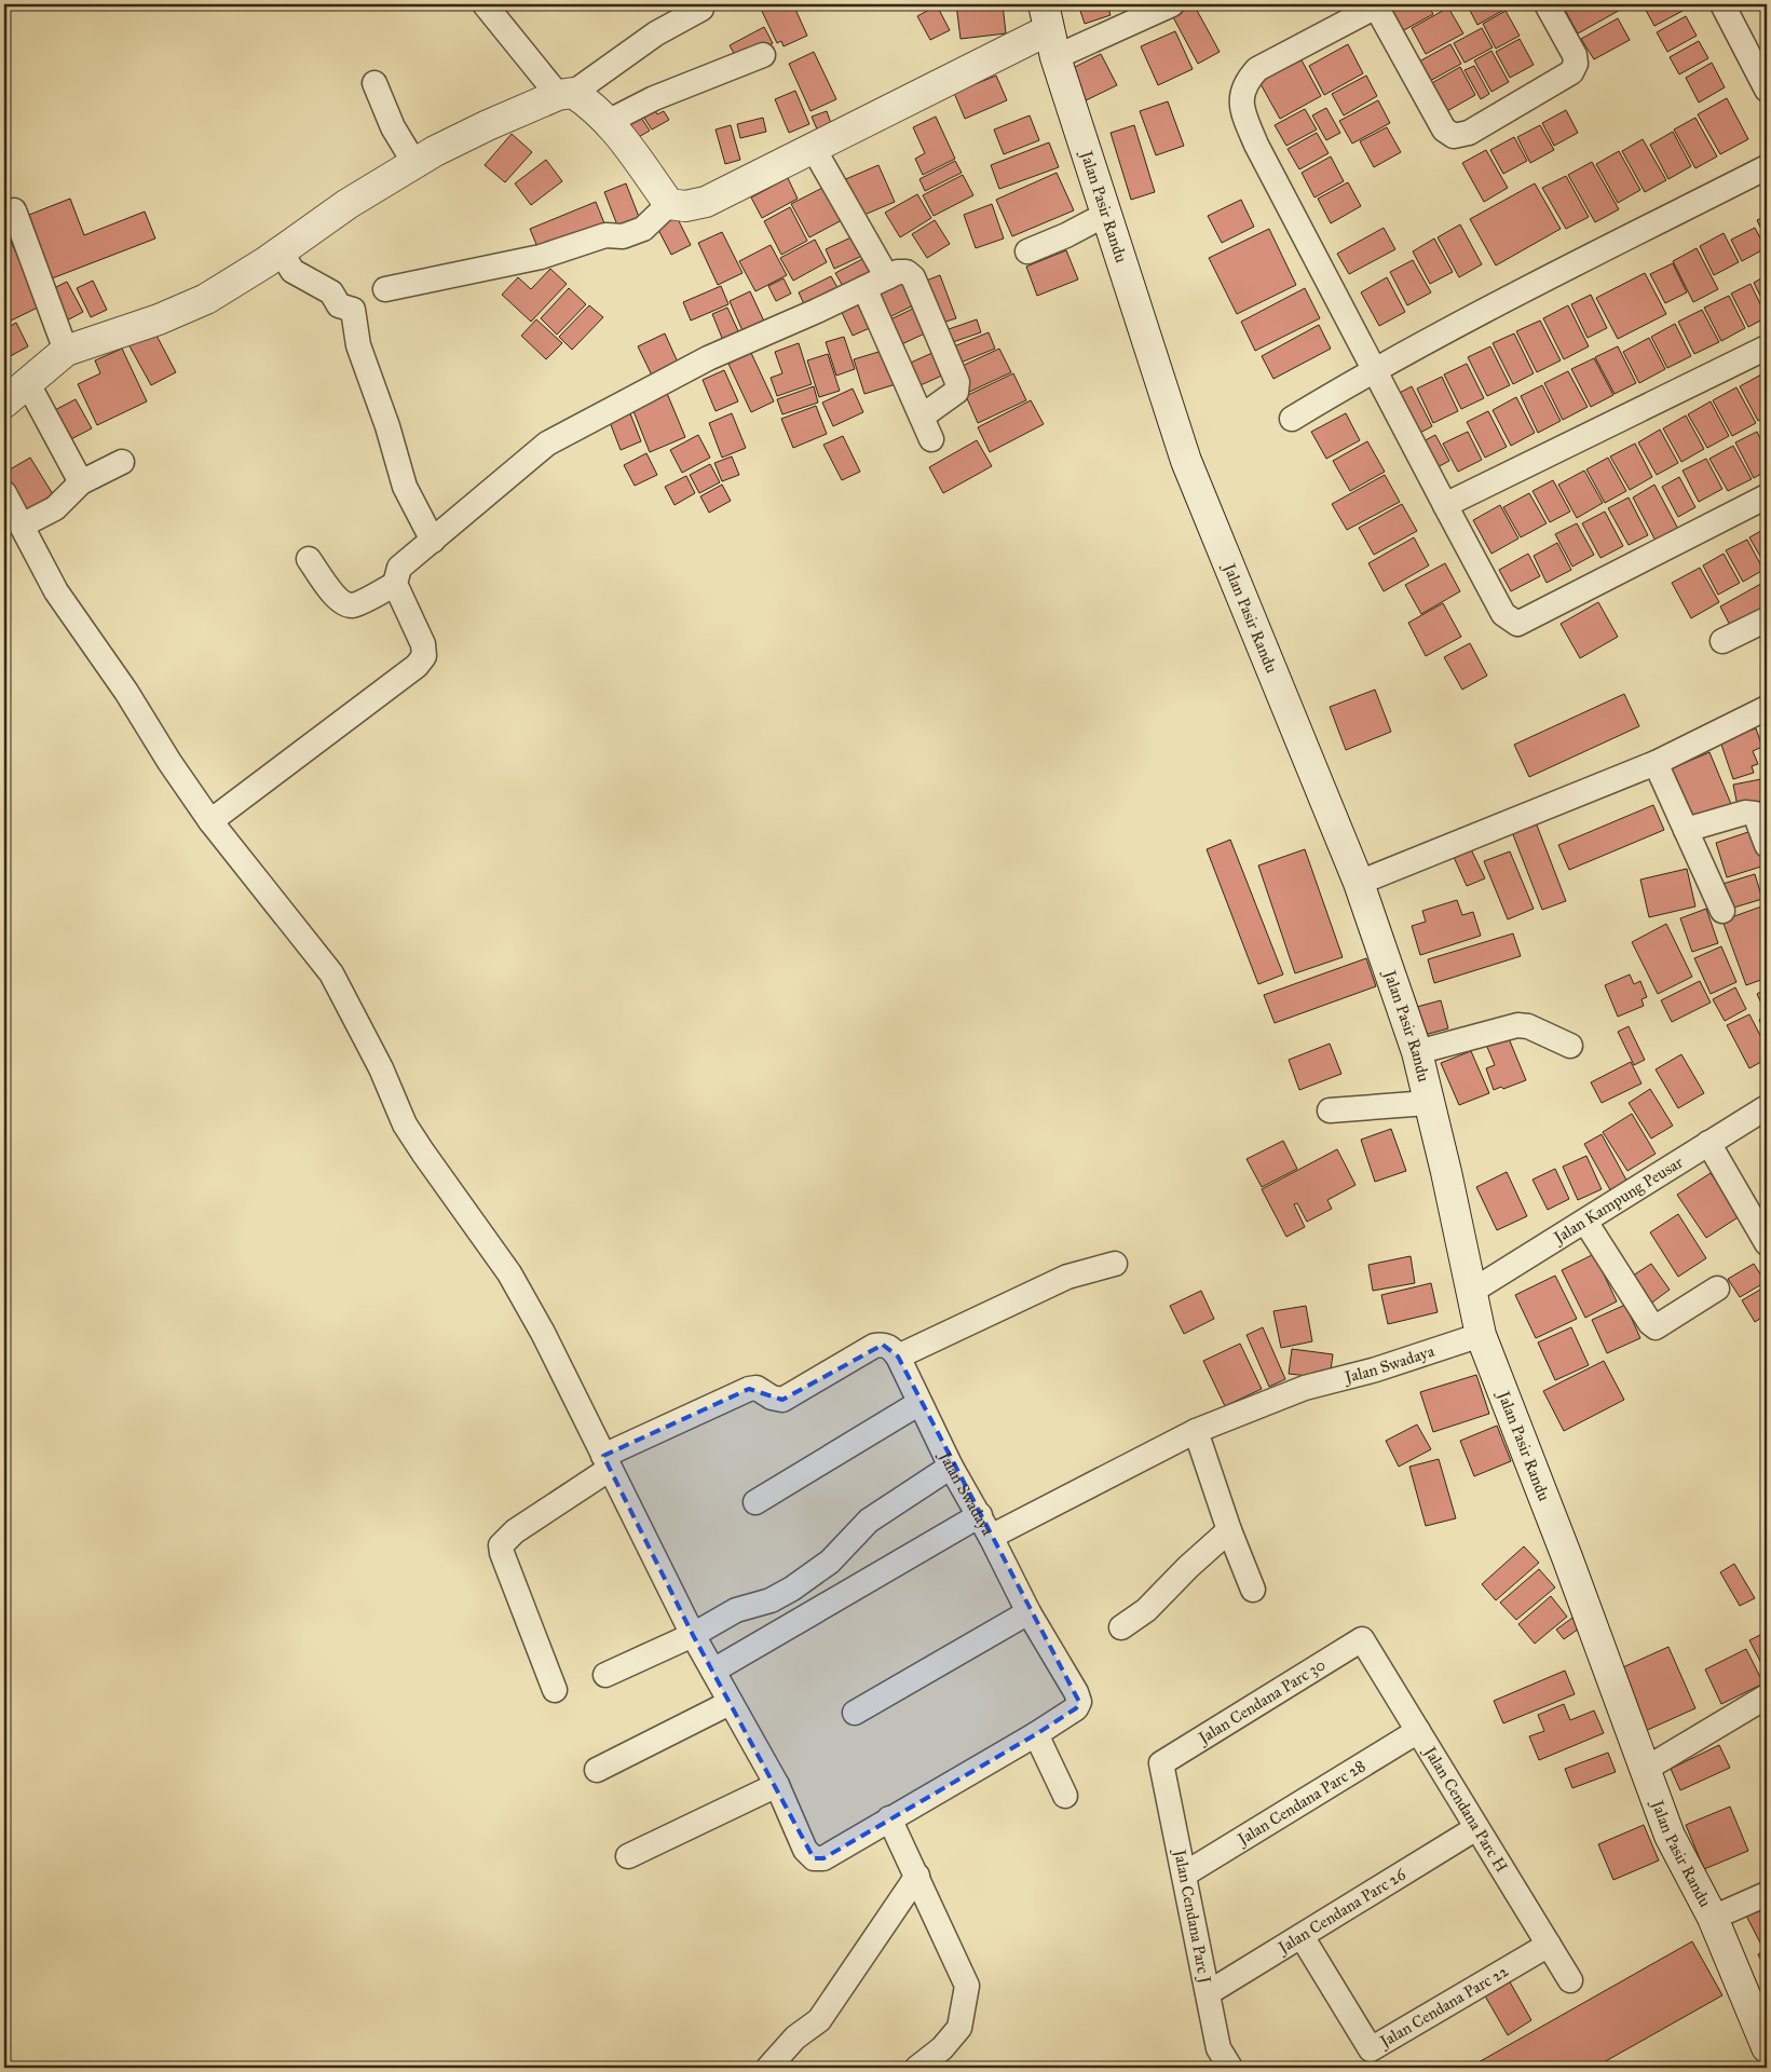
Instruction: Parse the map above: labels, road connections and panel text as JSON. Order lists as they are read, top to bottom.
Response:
{
  "streets": {
    "main road": ["Jalan Pasir Randu"],
    "street": [
      "Jalan Kampung Peusar",
      "Jalan Swadaya",
      "Jalan Cendana Parc 30",
      "Jalan Cendana Parc 28",
      "Jalan Cendana Parc H",
      "Jalan Cendana Parc 26",
      "Jalan Cendana Parc J",
      "Jalan Cendana Parc 22"
    ]
  },
  "crossings": [
    ["Jalan Pasir Randu", "Jalan Kampung Peusar"],
    ["Jalan Pasir Randu", "Jalan Swadaya"],
    ["Jalan Cendana Parc 30", "Jalan Cendana Parc H"],
    ["Jalan Cendana Parc 30", "Jalan Cendana Parc J"],
    ["Jalan Cendana Parc 28", "Jalan Cendana Parc H"],
    ["Jalan Cendana Parc 28", "Jalan Cendana Parc J"],
    ["Jalan Cendana Parc H", "Jalan Cendana Parc 26"],
    ["Jalan Cendana Parc H", "Jalan Cendana Parc 22"],
    ["Jalan Cendana Parc 26", "Jalan Cendana Parc J"],
    ["Jalan Cendana Parc 26", "Jalan Cendana Parc 22"]
  ]
}
